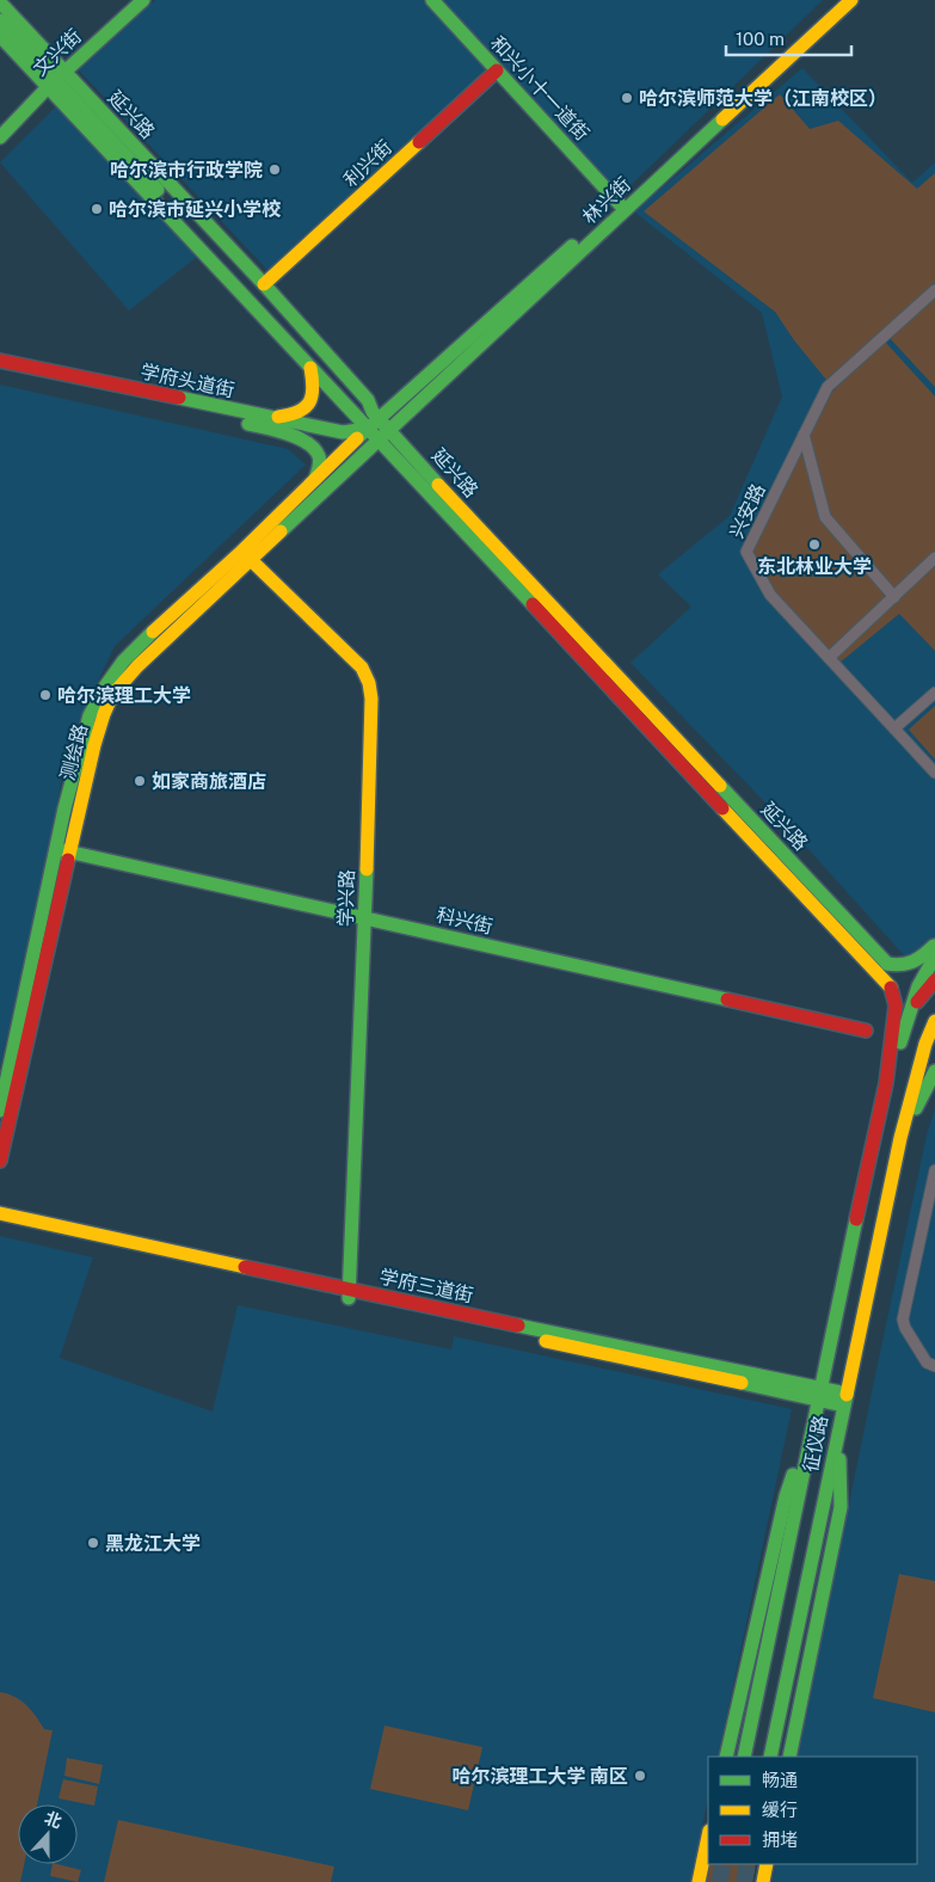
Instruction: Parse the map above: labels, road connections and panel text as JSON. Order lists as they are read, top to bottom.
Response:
{
  "streets": {
    "main road": [
      "文兴街",
      "和兴小十一道街",
      "延兴路",
      "利兴街",
      "林兴街",
      "学府头道街",
      "测绘路",
      "学兴路",
      "科兴街",
      "学府三道街",
      "征仪路"
    ],
    "street": ["兴安路"]
  },
  "crossings": [
    ["文兴街", "延兴路"],
    ["和兴小十一道街", "利兴街"],
    ["和兴小十一道街", "林兴街"],
    ["延兴路", "利兴街"],
    ["延兴路", "林兴街"],
    ["延兴路", "学府头道街"],
    ["延兴路", "测绘路"],
    ["林兴街", "测绘路"],
    ["学府头道街", "测绘路"],
    ["测绘路", "学兴路"],
    ["测绘路", "科兴街"],
    ["学兴路", "科兴街"],
    ["学兴路", "学府三道街"],
    ["学府三道街", "征仪路"]
  ],
  "places": [
    "哈尔滨师范大学（江南校区）",
    "哈尔滨市行政学院",
    "哈尔滨市延兴小学校",
    "东北林业大学",
    "哈尔滨理工大学",
    "如家商旅酒店",
    "黑龙江大学",
    "哈尔滨理工大学 南区"
  ],
  "legend": ["畅通", "缓行", "拥堵"],
  "scale_bar": "100 m",
  "north": "top"
}
